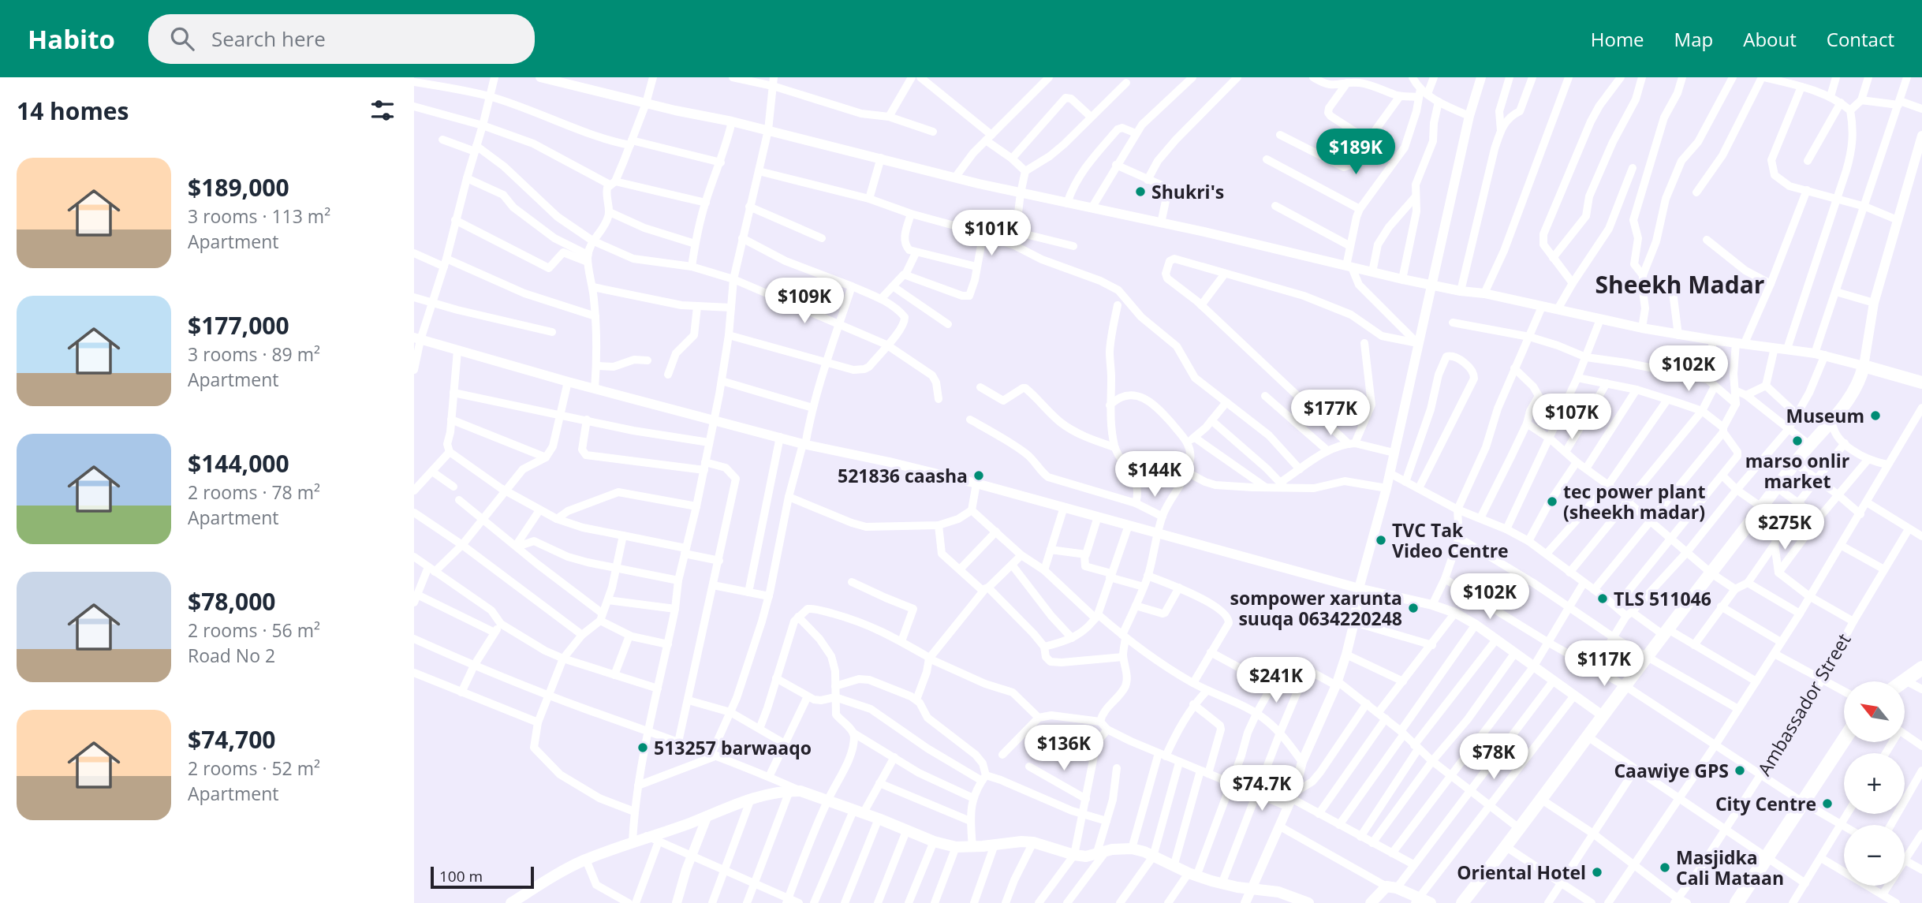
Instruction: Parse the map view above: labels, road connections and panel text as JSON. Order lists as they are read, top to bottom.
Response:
{
  "streets": {
    "street": ["Ambassador Street"]
  },
  "districts": ["Sheekh Madar"],
  "places": [
    "Shukri's",
    "Museum",
    "marso onlir market",
    "521836 caasha",
    "tec power plant (sheekh madar)",
    "TVC Tak Video Centre",
    "TLS 511046",
    "sompower xarunta suuqa 0634220248",
    "513257 barwaaqo",
    "Caawiye GPS",
    "City Centre",
    "Masjidka Cali Mataan",
    "Oriental Hotel"
  ],
  "scale_bar": "100 m",
  "north": "top left",
  "page": {
    "header": "Habito",
    "search": "Search here",
    "nav": [
      "Home",
      "Map",
      "About",
      "Contact"
    ],
    "heading": "14 homes",
    "price": [
      "$189K",
      "$101K",
      "$109K",
      "$102K",
      "$177K",
      "$107K",
      "$144K",
      "$275K",
      "$102K",
      "$117K",
      "$241K",
      "$136K",
      "$78K",
      "$74.7K"
    ],
    "list": [
      {
        "name": "$189,000",
        "note": "3 rooms · 113 m² · Apartment"
      },
      {
        "name": "$177,000",
        "note": "3 rooms · 89 m² · Apartment"
      },
      {
        "name": "$144,000",
        "note": "2 rooms · 78 m² · Apartment"
      },
      {
        "name": "$78,000",
        "note": "2 rooms · 56 m² · Road No 2"
      },
      {
        "name": "$74,700",
        "note": "2 rooms · 52 m² · Apartment"
      }
    ],
    "map_buttons": ["+", "−"],
    "scale": "100 m"
  }
}
